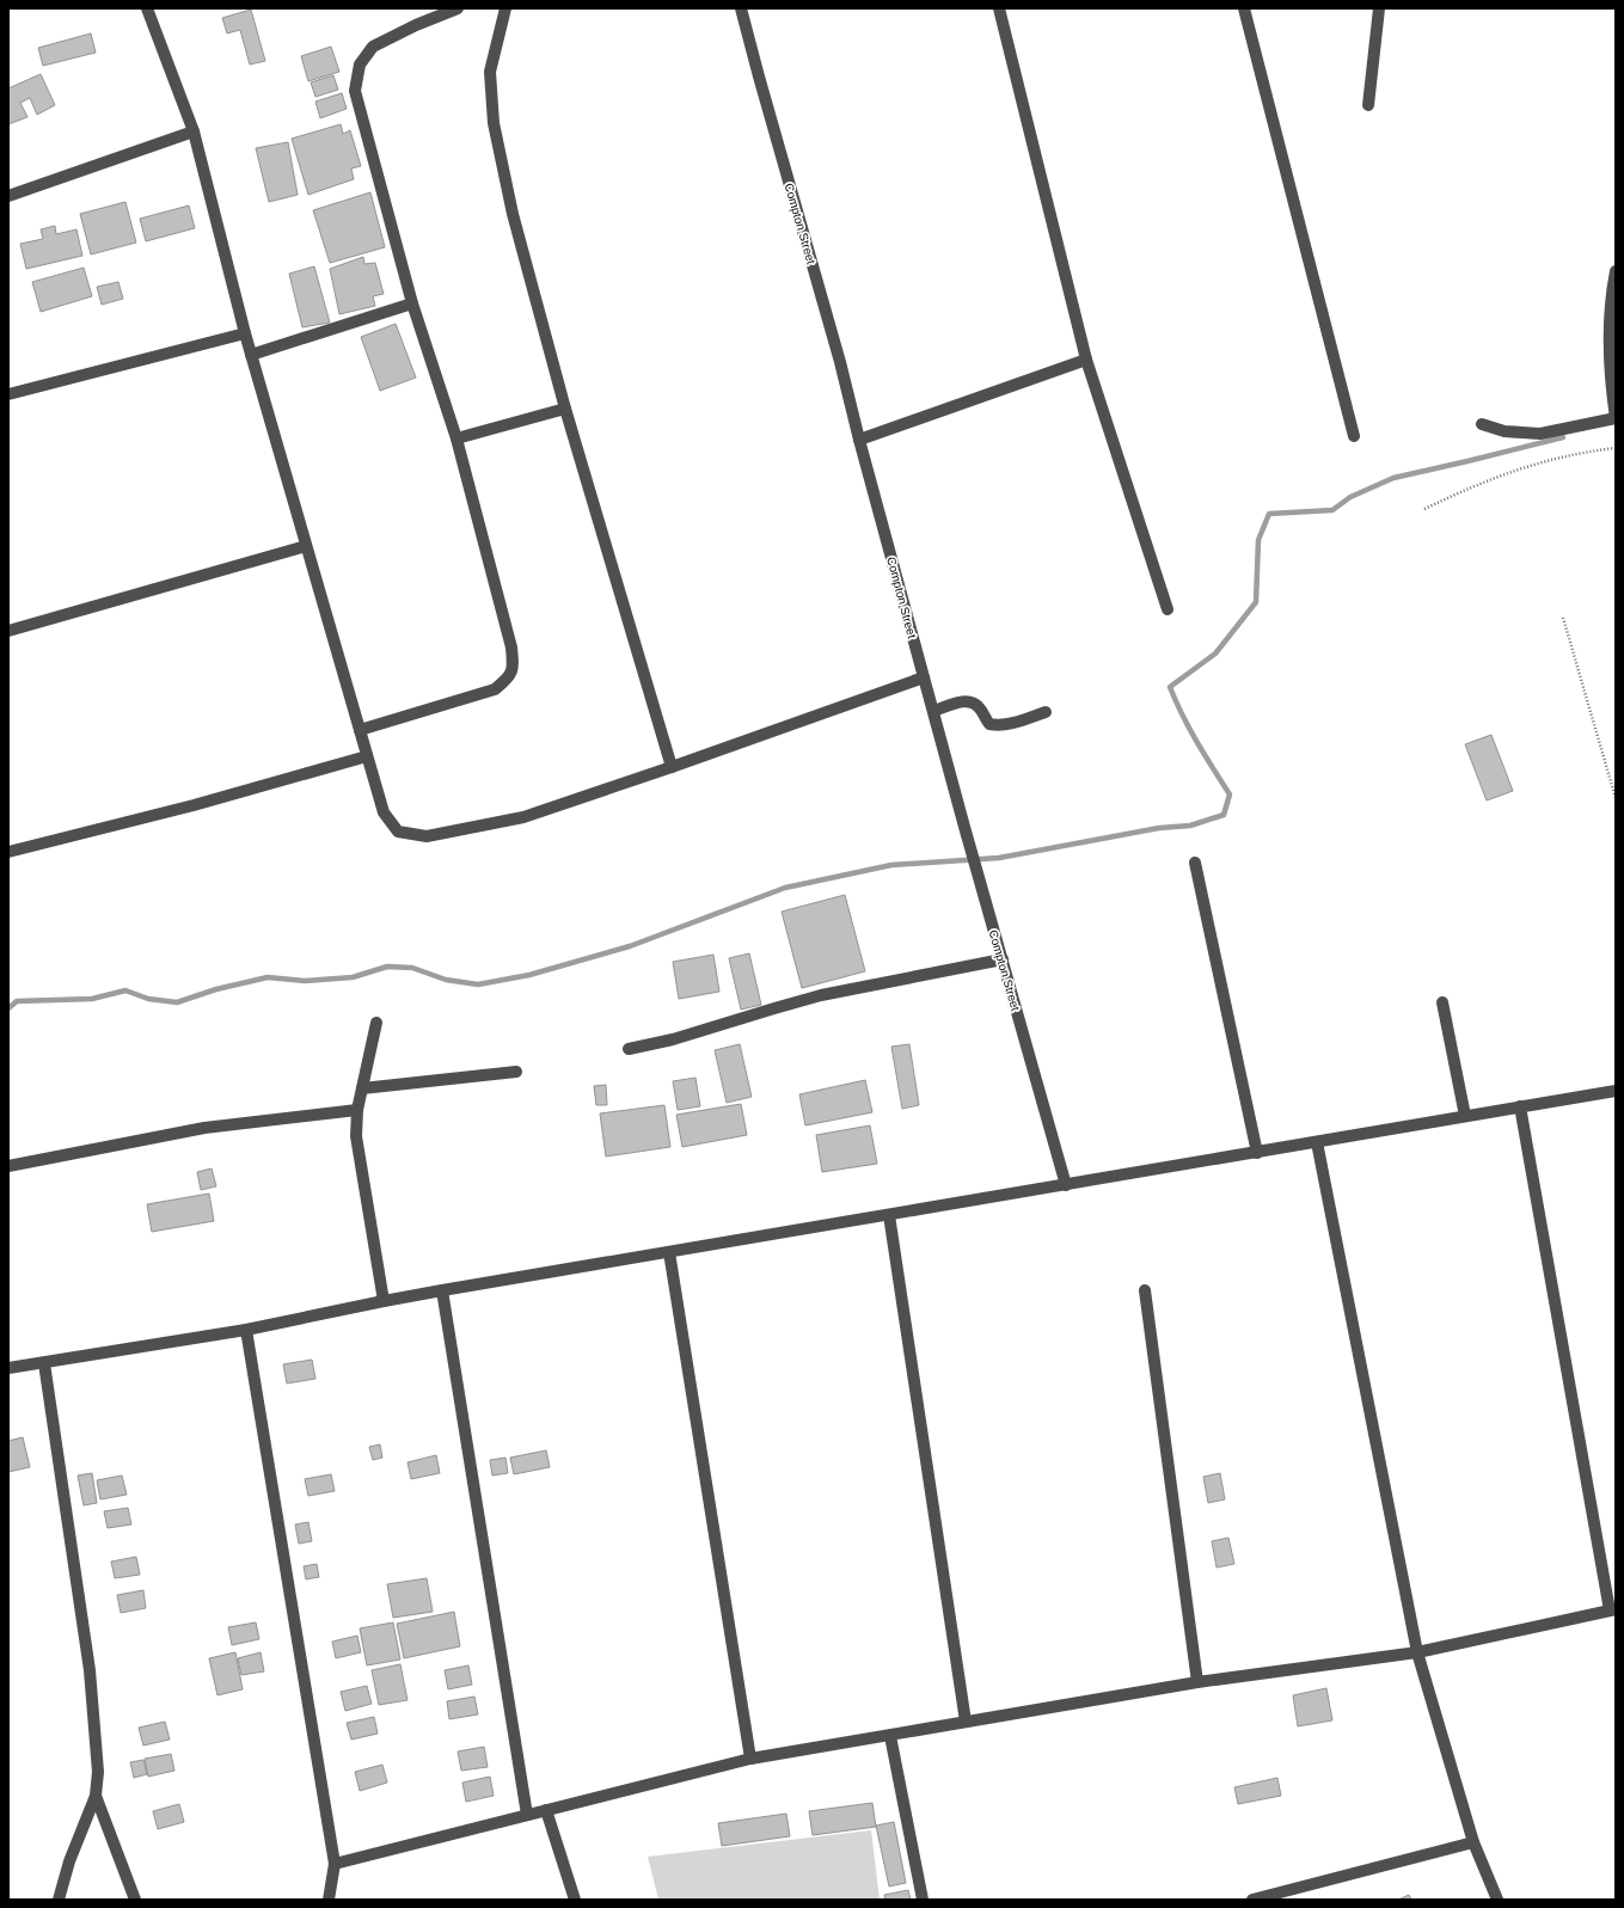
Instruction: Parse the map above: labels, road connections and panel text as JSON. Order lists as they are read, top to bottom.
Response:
{
  "streets": {
    "street": ["Compton Street"]
  }
}
